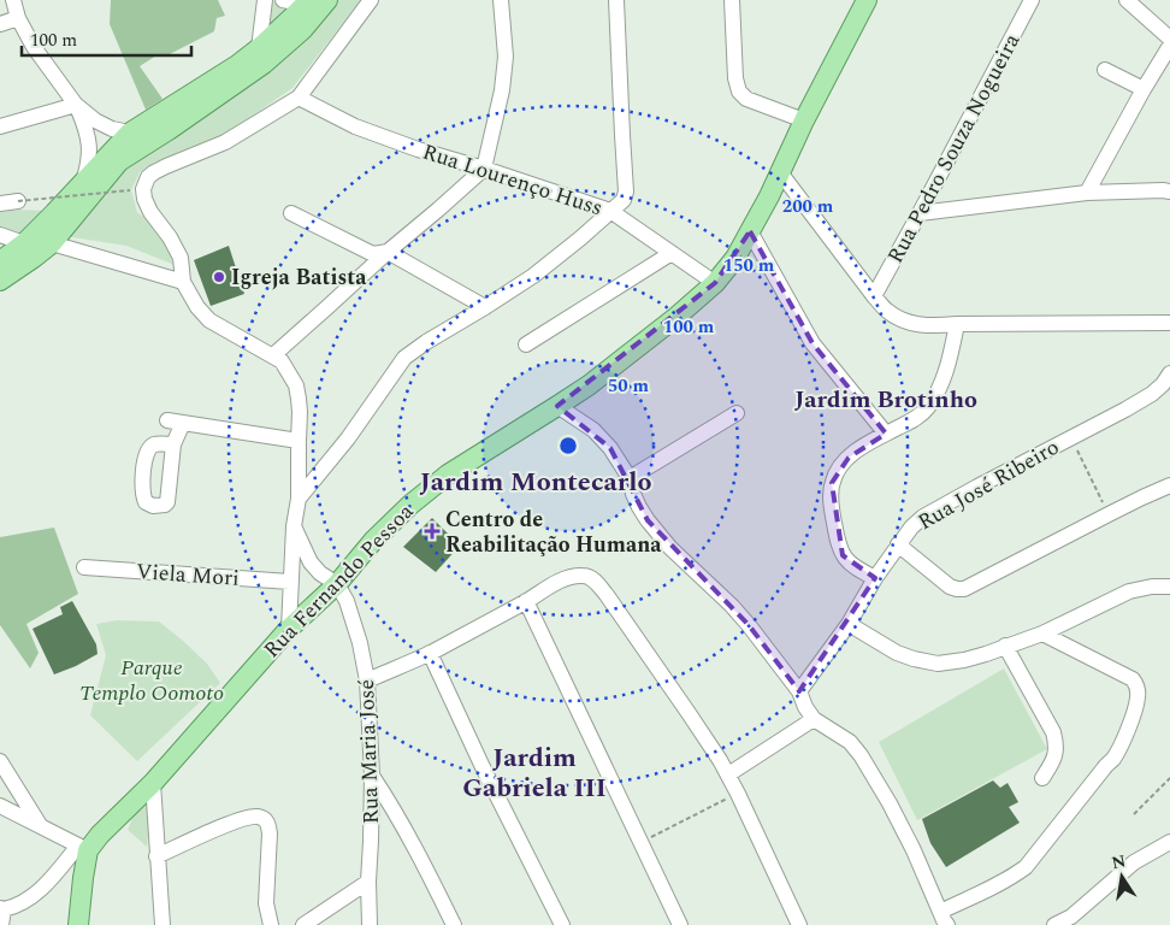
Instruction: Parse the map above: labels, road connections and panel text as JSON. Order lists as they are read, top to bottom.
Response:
{
  "streets": {
    "main road": ["Rua Fernando Pessoa"],
    "street": [
      "Rua Pedro Souza Nogueira",
      "Rua Lourenço Huss",
      "Rua José Ribeiro",
      "Viela Mori",
      "Rua Maria José"
    ]
  },
  "crossings": [
    ["Rua Lourenço Huss", "Rua Fernando Pessoa"],
    ["Rua Fernando Pessoa", "Rua Maria José"]
  ],
  "districts": ["Jardim Brotinho", "Jardim Montecarlo", "Jardim Gabriela III"],
  "parks": ["Parque Templo Oomoto"],
  "places": {
    "other": ["Igreja Batista"],
    "health": ["Centro de Reabilitação Humana"]
  },
  "scale_bar": "100 m",
  "north": "top",
  "rings": [
    "200 m",
    "150 m",
    "100 m",
    "50 m"
  ]
}
